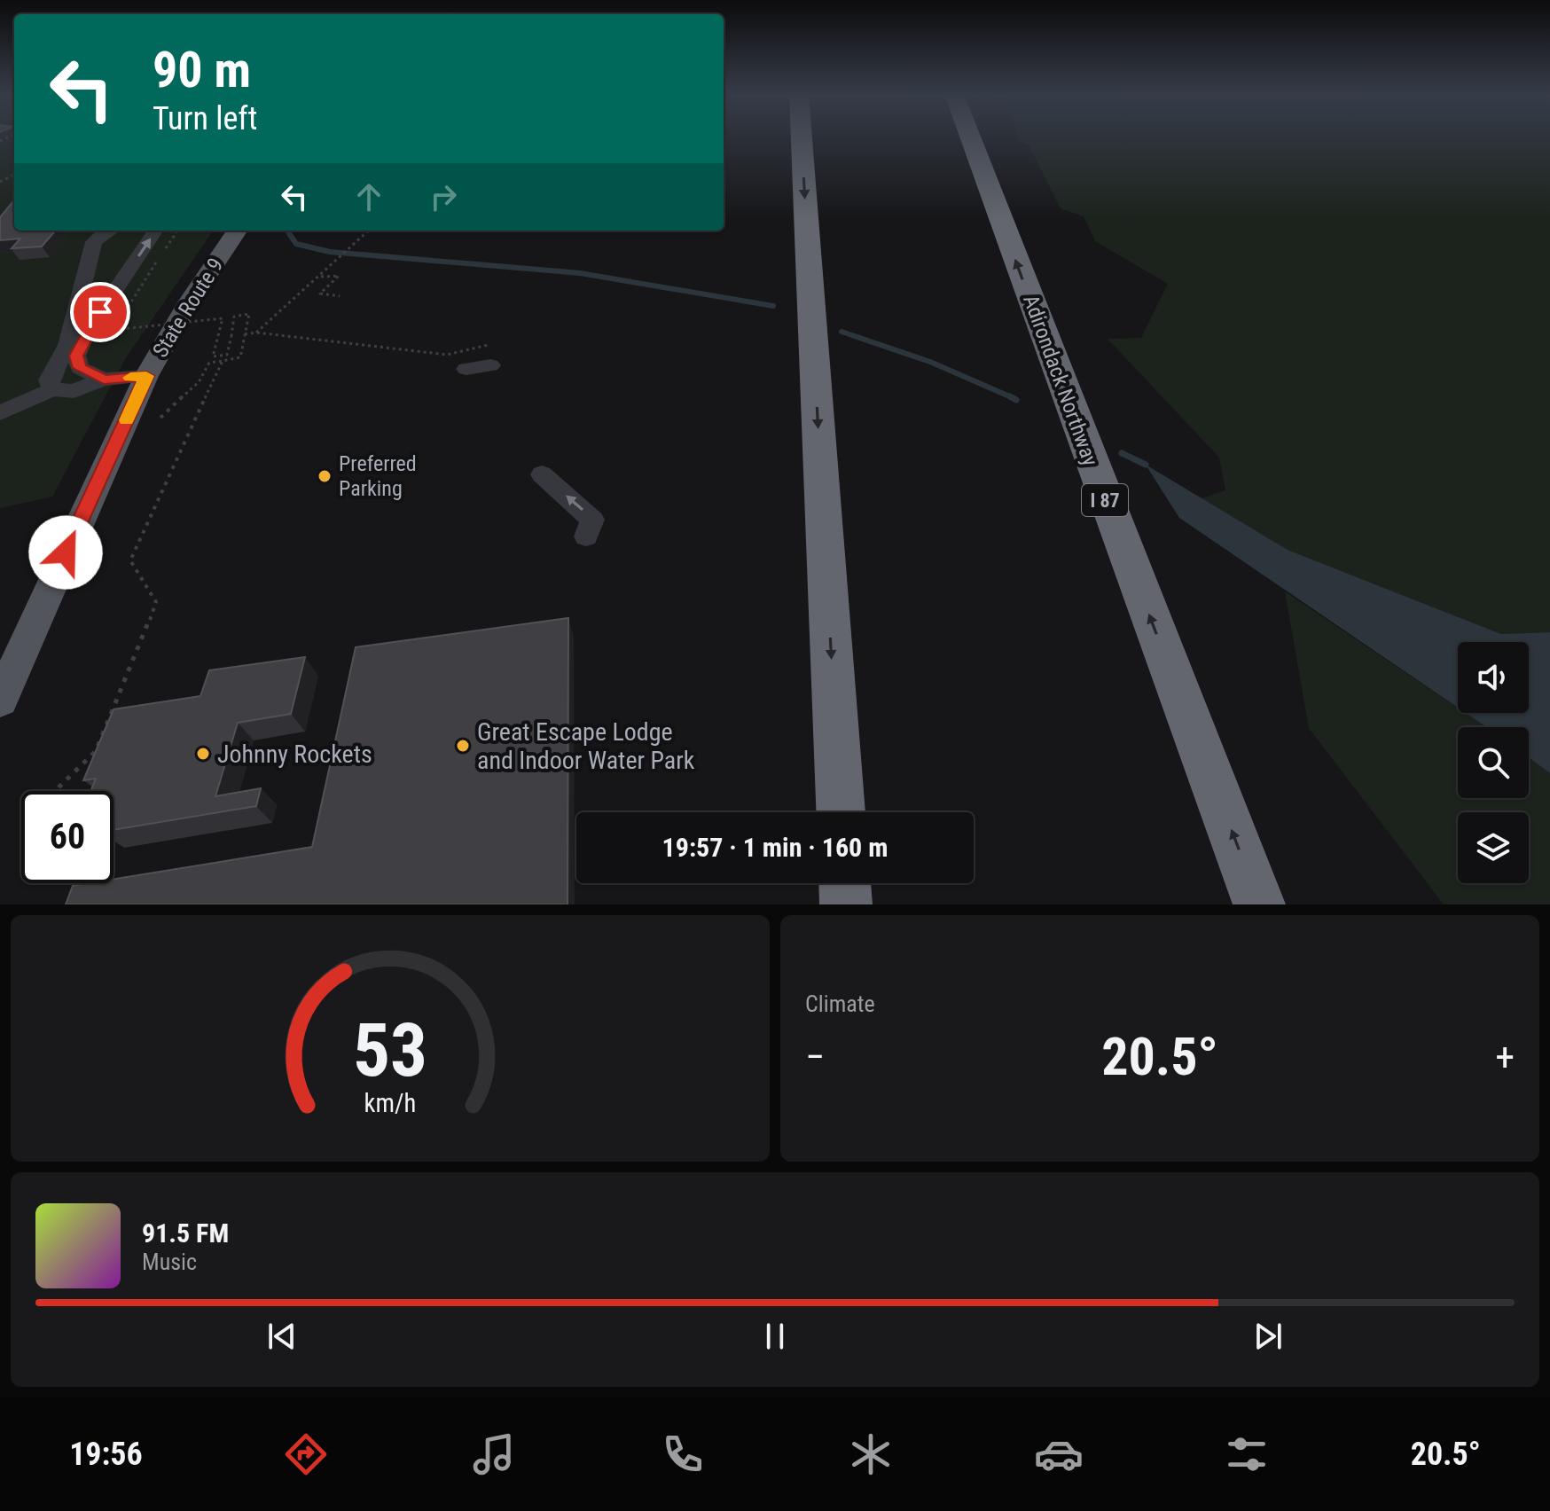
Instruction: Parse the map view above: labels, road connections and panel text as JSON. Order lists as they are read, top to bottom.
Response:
{
  "streets": {
    "highway": ["Adirondack Northway", "I 87"],
    "main road": ["State Route 9"]
  },
  "places": ["Preferred Parking", "Great Escape Lodge and Indoor Water Park", "Johnny Rockets"],
  "page": {
    "turn": ["90 m", "Turn left"],
    "limit": "60",
    "trip": "19:57 · 1 min · 160 m",
    "tile": "Climate",
    "heat": ["−", "20.5°", "+"],
    "song": ["91.5 FM", "Music"],
    "tabs": ["19:56", "20.5°"],
    "gauge": ["53", "km/h"]
  }
}
